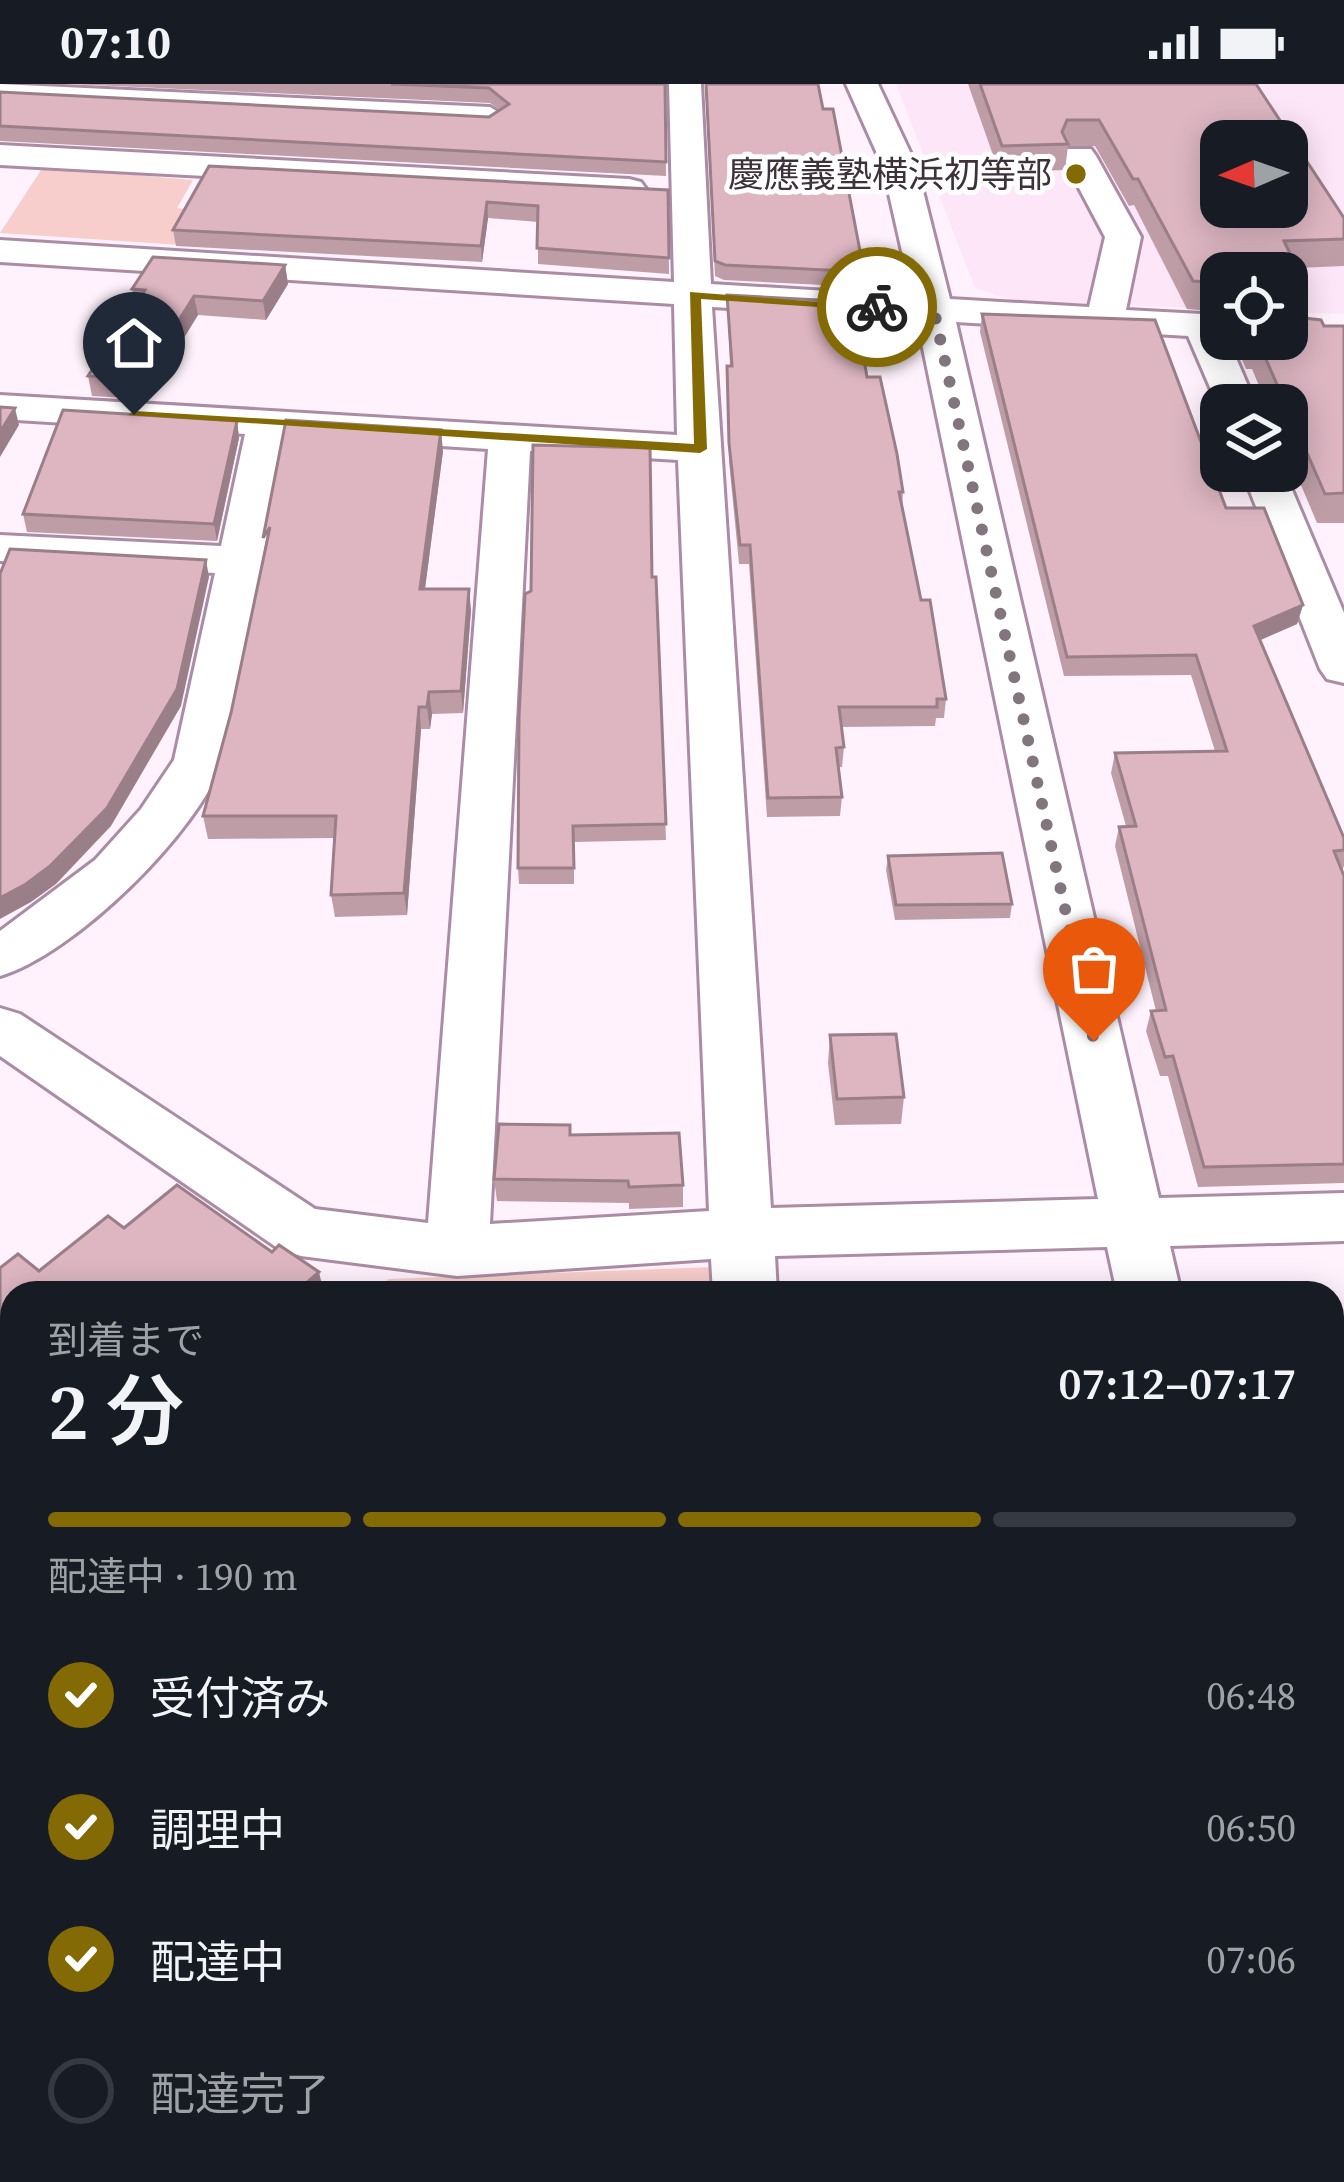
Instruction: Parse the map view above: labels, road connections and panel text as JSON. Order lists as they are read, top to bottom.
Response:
{
  "places": ["慶應義塾横浜初等部"],
  "north": "left",
  "page": {
    "status": "07:10",
    "heading": ["2 分", "到着まで", "07:12–07:17"],
    "bar": "配達中 · 190 m",
    "list": [
      ["受付済み", "06:48"],
      ["調理中", "06:50"],
      ["配達中", "07:06"],
      "配達完了"
    ]
  }
}
